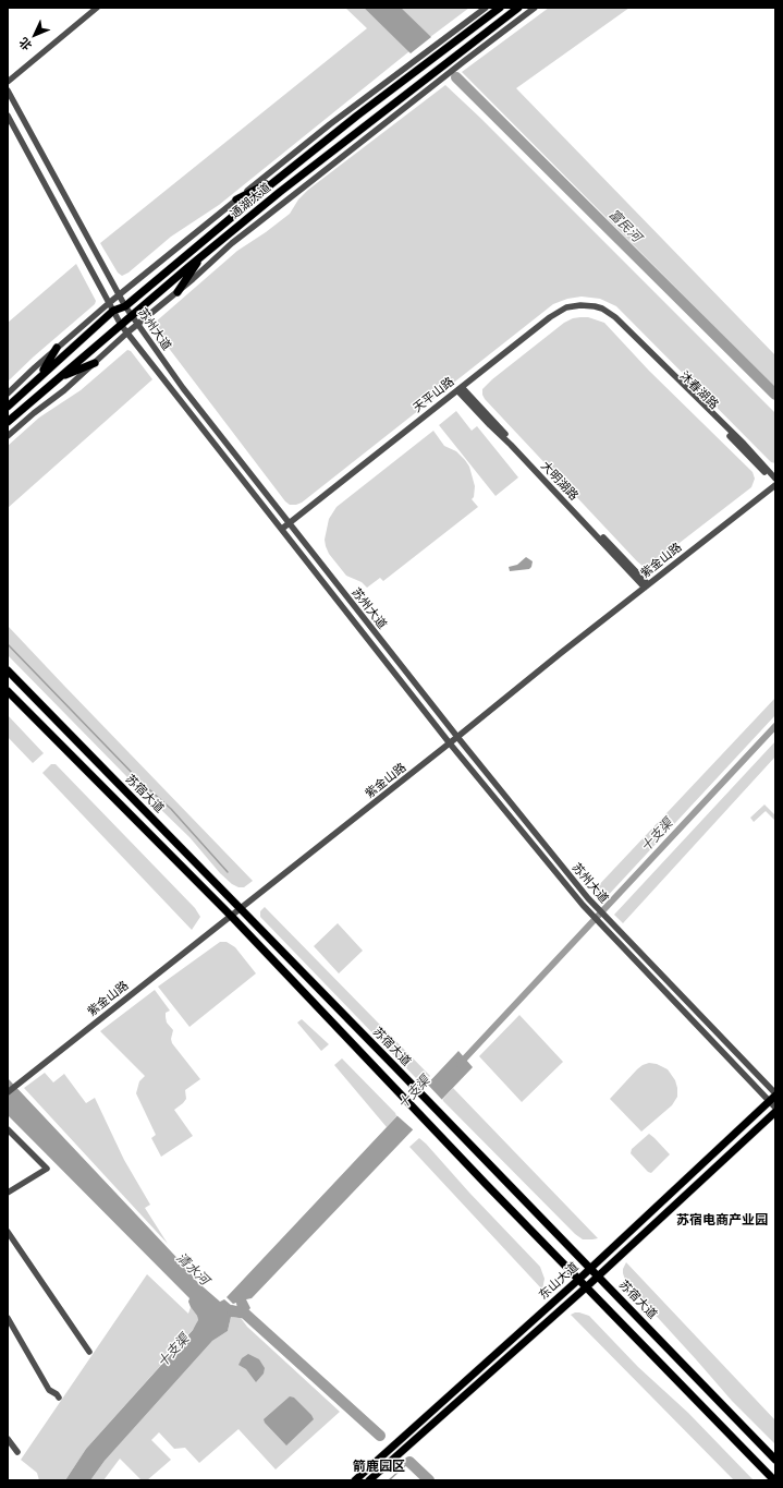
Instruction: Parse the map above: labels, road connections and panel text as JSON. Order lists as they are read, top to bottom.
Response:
{
  "streets": {
    "main road": ["通湖大道", "苏宿大道", "东山大道"],
    "street": [
      "苏州大道",
      "沐春湖路",
      "天平山路",
      "大明湖路",
      "紫金山路"
    ]
  },
  "crossings": [
    ["通湖大道", "苏州大道"],
    ["苏州大道", "天平山路"],
    ["苏州大道", "紫金山路"],
    ["苏州大道", "东山大道"],
    ["沐春湖路", "天平山路"],
    ["沐春湖路", "紫金山路"],
    ["天平山路", "大明湖路"],
    ["大明湖路", "紫金山路"],
    ["紫金山路", "苏宿大道"],
    ["苏宿大道", "东山大道"]
  ],
  "districts": ["苏宿电商产业园", "箭鹿园区"],
  "water": ["富民河", "十支渠", "清水河"],
  "north": "bottom left"
}
